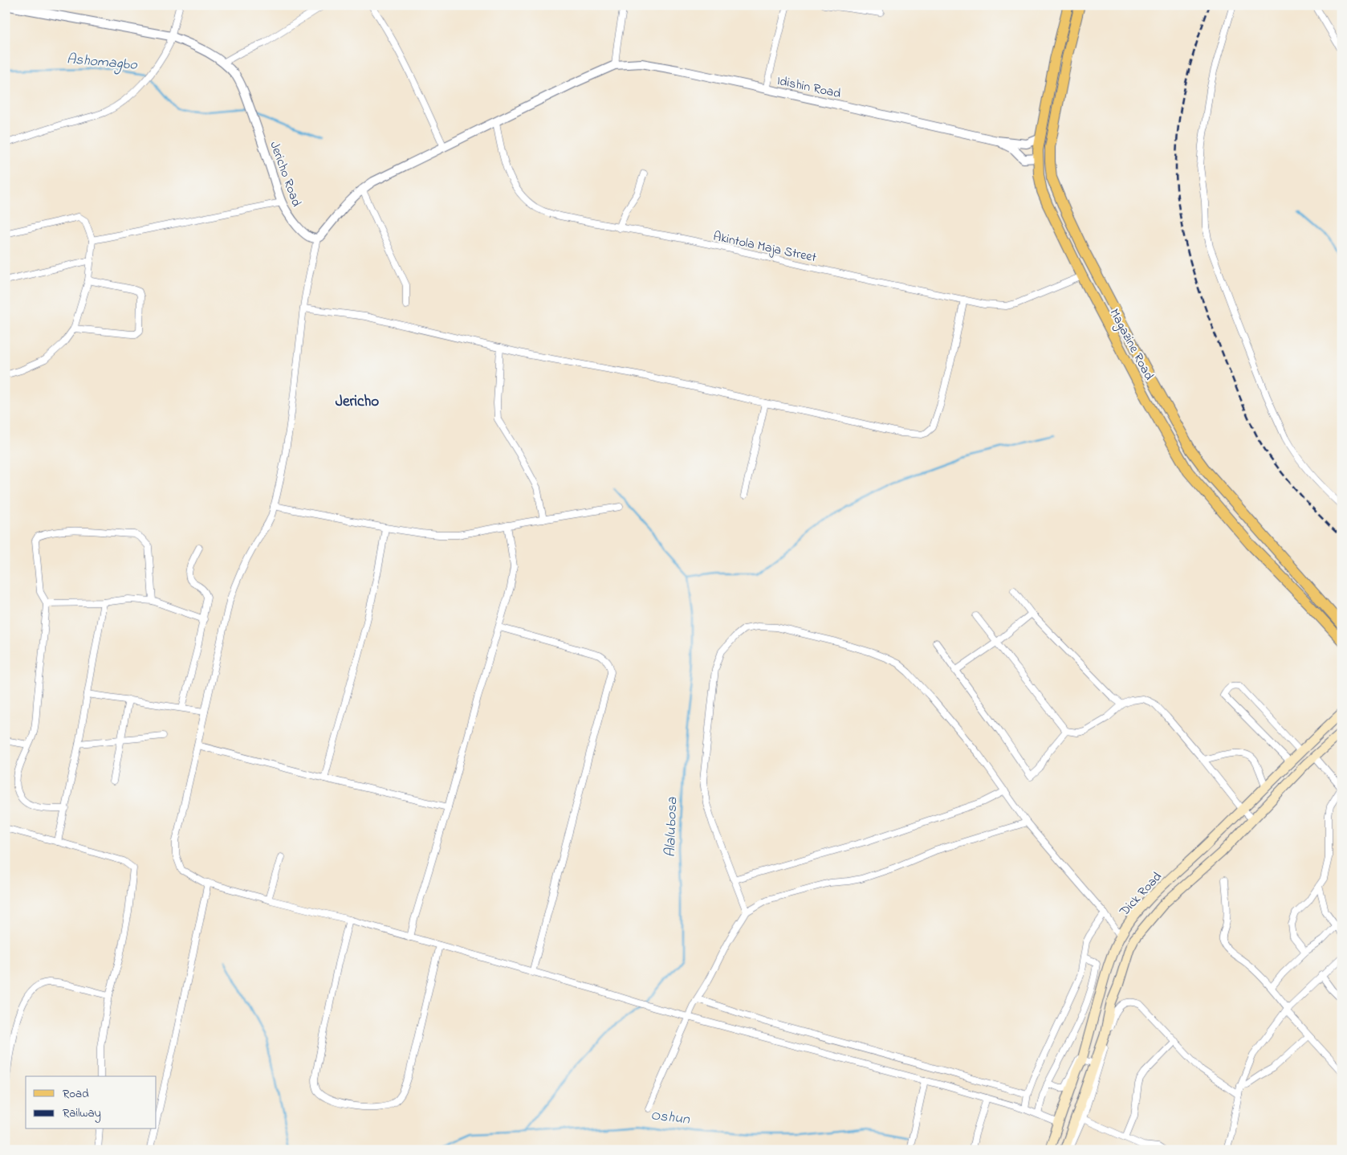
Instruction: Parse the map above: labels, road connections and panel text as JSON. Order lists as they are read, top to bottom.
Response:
{
  "streets": {
    "main road": ["Magazine Road", "Dick Road"],
    "street": ["Idishin Road", "Jericho Road", "Akintola Maja Street"]
  },
  "crossings": [
    ["Akintola Maja Street", "Magazine Road"]
  ],
  "districts": ["Jericho"],
  "water": ["Ashomagbo", "Alalubosa", "Oshun"],
  "legend": ["Road", "Railway"]
}
